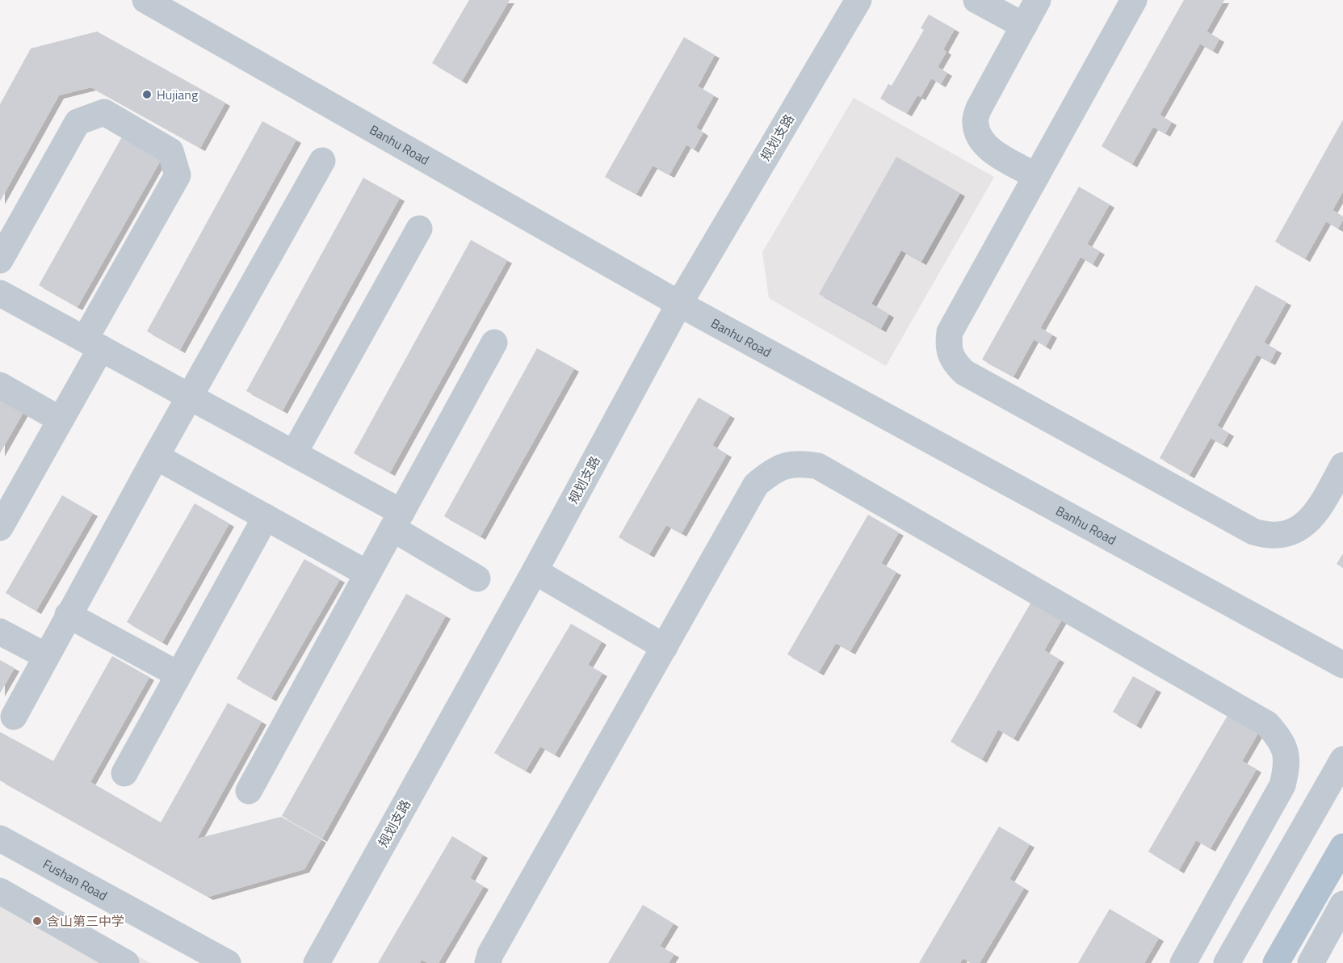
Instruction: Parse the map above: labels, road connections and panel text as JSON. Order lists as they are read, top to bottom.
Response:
{
  "streets": {
    "street": ["规划支路", "Banhu Road", "Fushan Road"]
  },
  "crossings": [
    ["规划支路", "Banhu Road"]
  ],
  "places": ["Hujiang", "含山第三中学"]
}
